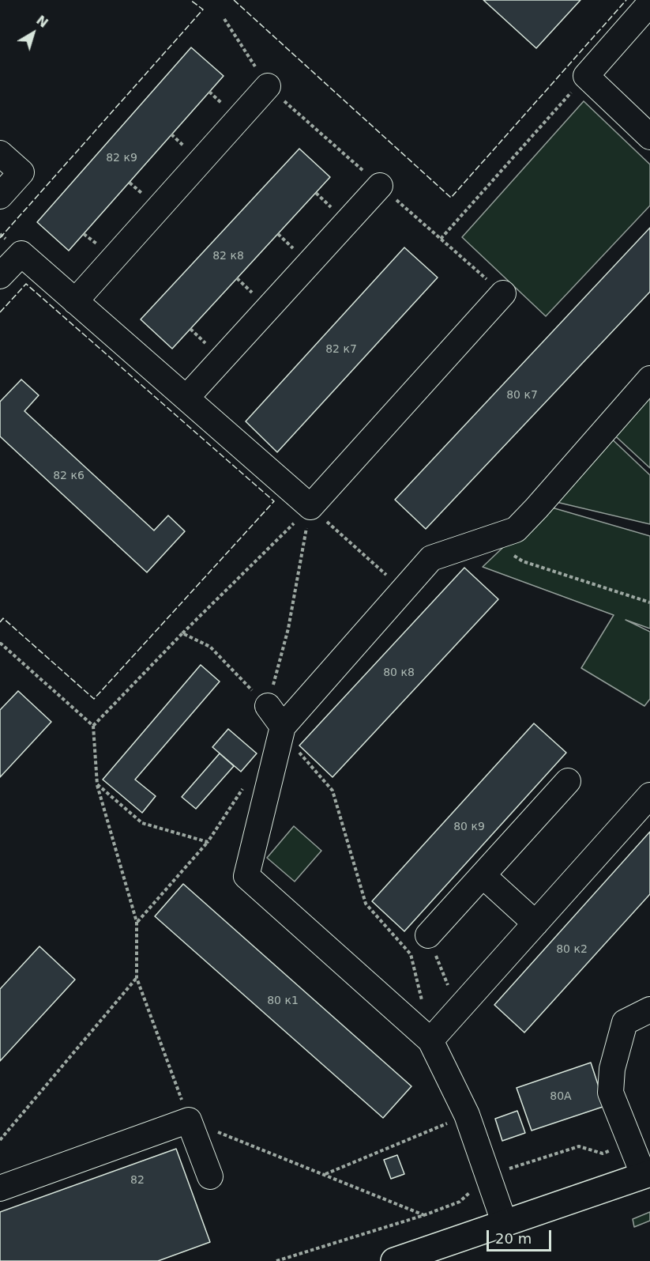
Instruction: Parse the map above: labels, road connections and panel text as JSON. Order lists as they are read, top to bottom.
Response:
{
  "house_numbers": [
    "82 к9",
    "82 к8",
    "82 к7",
    "80 к7",
    "82 к6",
    "80 к8",
    "80 к9",
    "80 к2",
    "80 к1",
    "80А",
    "82"
  ],
  "scale_bar": "20 m",
  "north": "top right"
}
